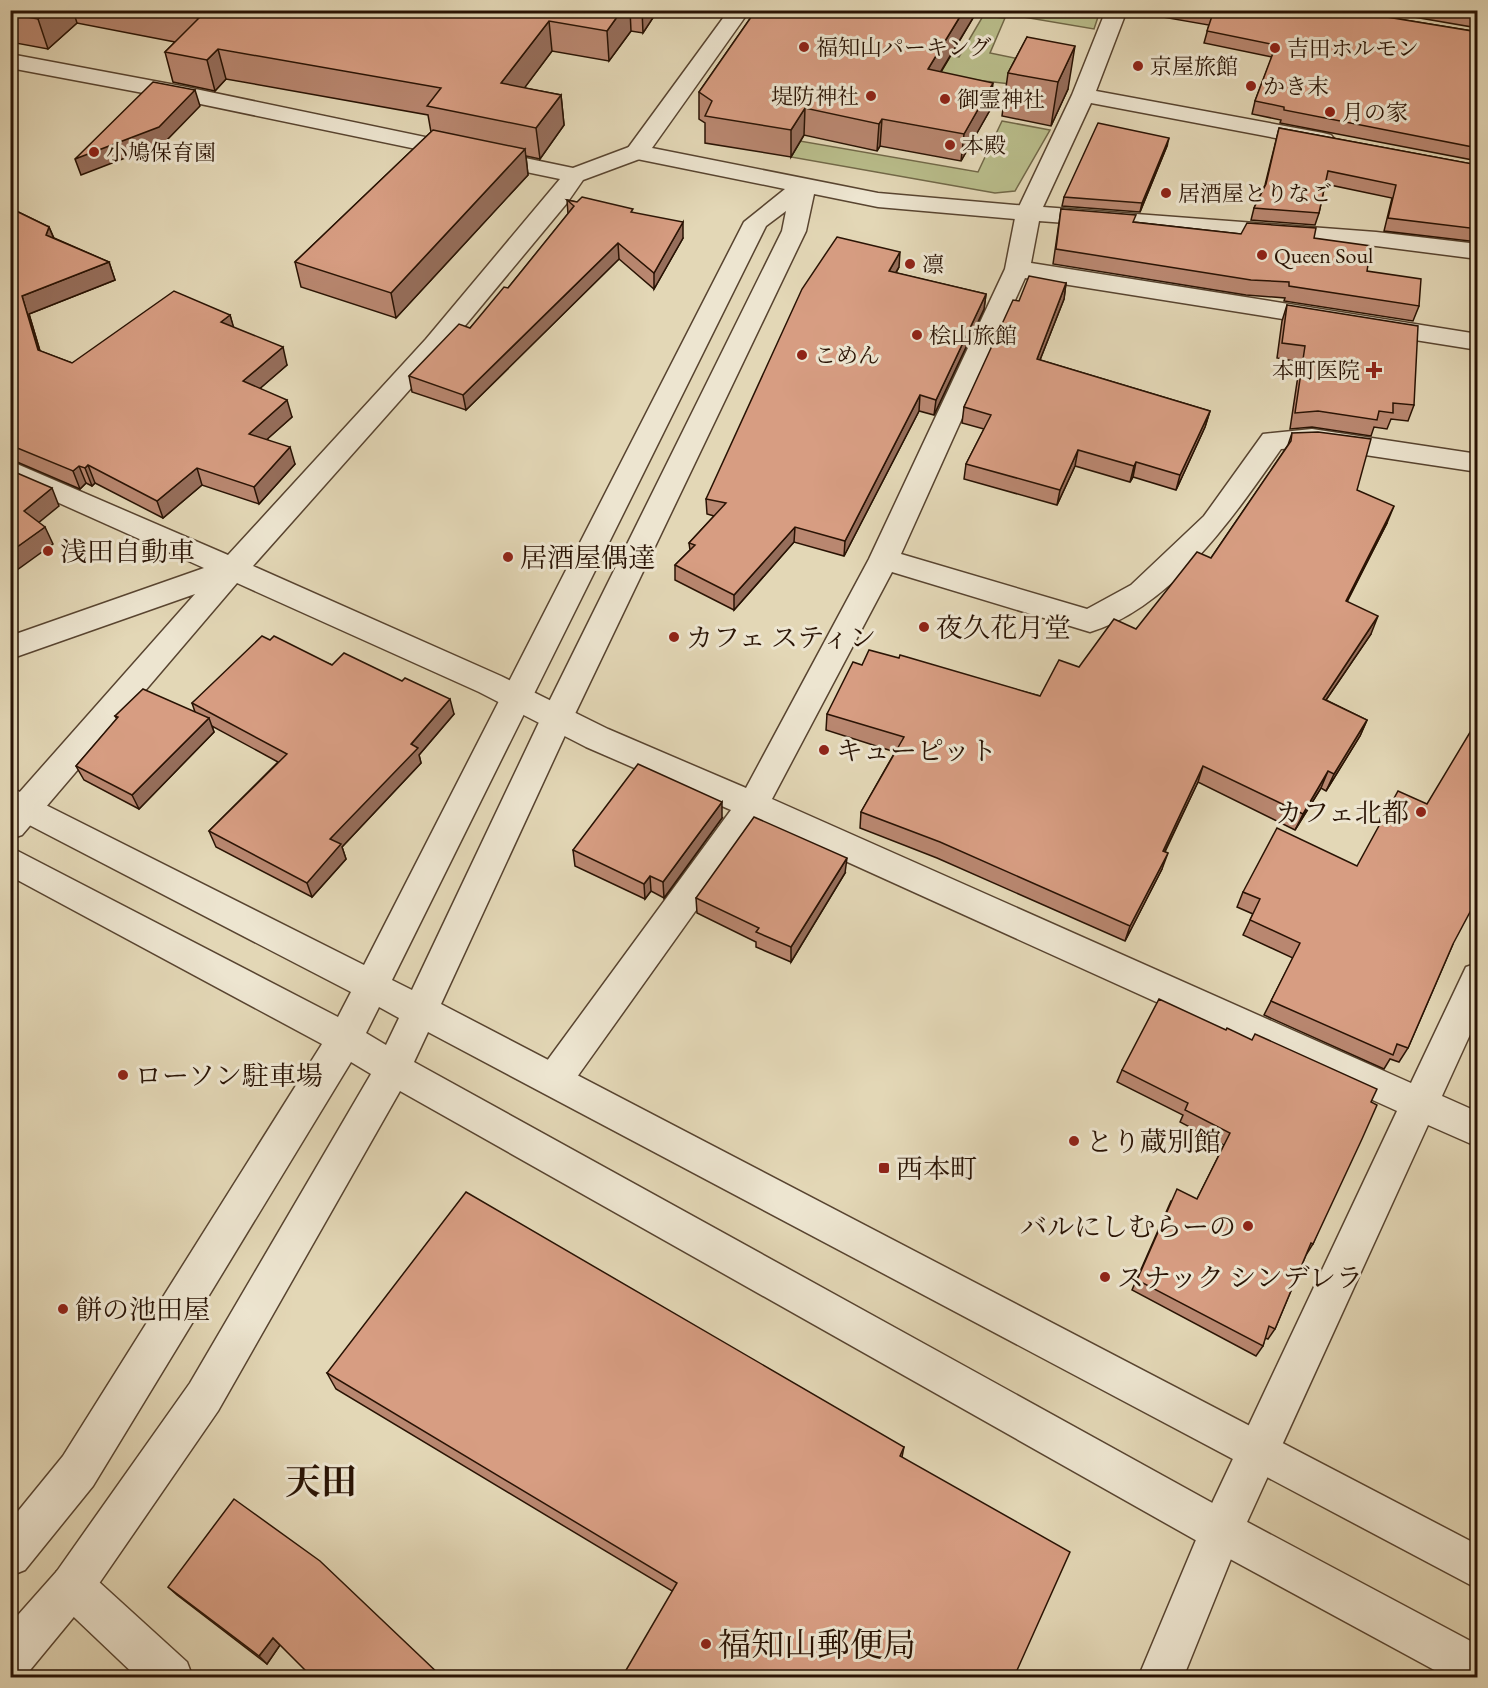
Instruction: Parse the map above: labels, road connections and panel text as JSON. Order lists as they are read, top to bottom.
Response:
{
  "districts": ["天田"],
  "places": {
    "other": [
      "福知山パーキング",
      "吉田ホルモン",
      "京屋旅館",
      "かき末",
      "堤防神社",
      "御霊神社",
      "月の家",
      "本殿",
      "小鳩保育園",
      "居酒屋とりなご",
      "Queen Soul",
      "凛",
      "桧山旅館",
      "こめん",
      "浅田自動車",
      "居酒屋偶達",
      "夜久花月堂",
      "カフェ スティン",
      "キューピット",
      "カフェ北都",
      "ローソン駐車場",
      "とり蔵別館",
      "バルにしむらーの",
      "スナック シンデレラ",
      "餅の池田屋",
      "福知山郵便局"
    ],
    "health": ["本町医院"],
    "transit": ["西本町"]
  }
}
